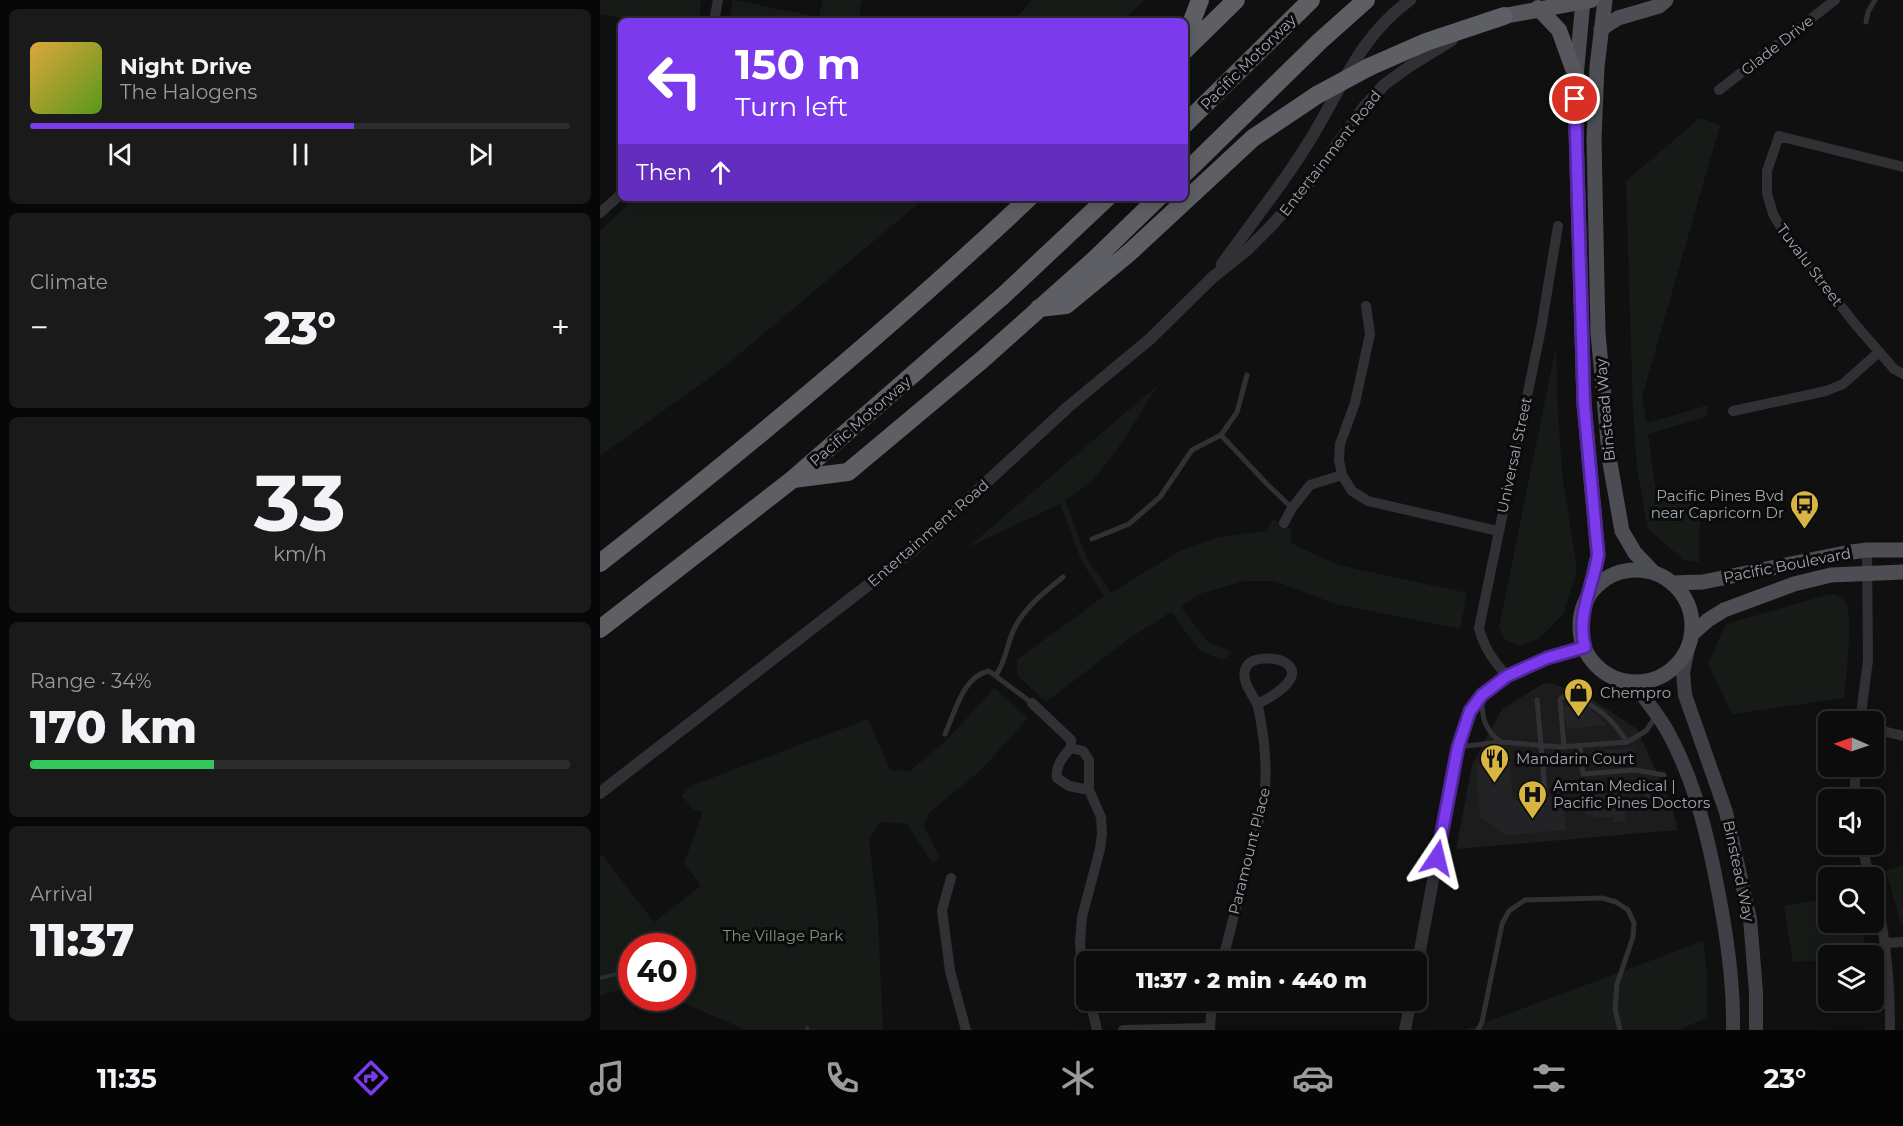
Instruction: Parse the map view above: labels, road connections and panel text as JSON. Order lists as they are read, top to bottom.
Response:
{
  "streets": {
    "highway": ["Pacific Motorway", "Entertainment Road"],
    "main road": ["Binstead Way", "Pacific Boulevard"],
    "street": [
      "Glade Drive",
      "Tuvalu Street",
      "Universal Street",
      "Paramount Place"
    ]
  },
  "crossings": [
    ["Entertainment Road", "Binstead Way"],
    ["Binstead Way", "Pacific Boulevard"]
  ],
  "parks": ["The Village Park"],
  "places": {
    "bus stop": ["Pacific Pines Bvd near Capricorn Dr"],
    "shop": ["Chempro"],
    "restaurant": ["Mandarin Court"],
    "hospital": ["Amtan Medical | Pacific Pines Doctors"]
  },
  "north": "left",
  "page": {
    "turn": ["150 m", "Turn left"],
    "song": ["Night Drive", "The Halogens"],
    "then": "Then",
    "tile": [
      "Climate",
      ["33", "km/h"],
      ["Range · 34%", "170 km"],
      ["Arrival", "11:37"]
    ],
    "heat": ["−", "23°", "+"],
    "limit": "40",
    "trip": "11:37 · 2 min · 440 m",
    "tabs": ["11:35", "23°"]
  }
}
